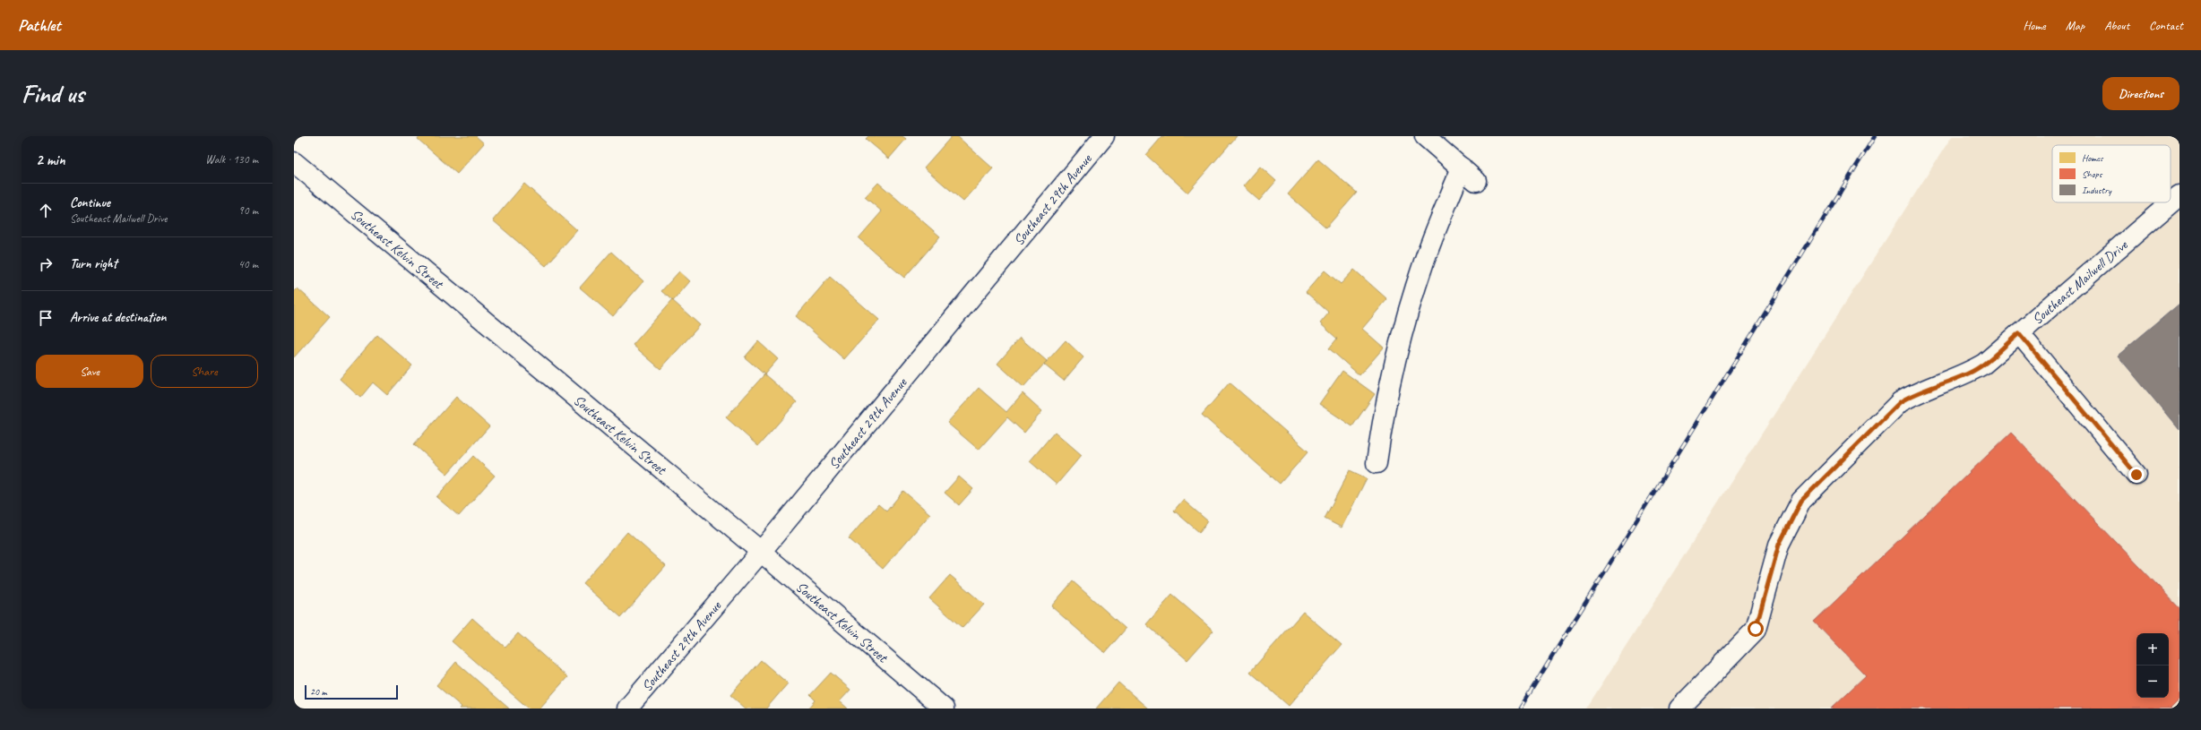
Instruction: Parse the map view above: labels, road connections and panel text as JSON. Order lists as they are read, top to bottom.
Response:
{
  "streets": {
    "street": ["Southeast 29th Avenue", "Southeast Kelvin Street", "Southeast Mailwell Drive"]
  },
  "crossings": [
    ["Southeast 29th Avenue", "Southeast Kelvin Street"]
  ],
  "legend": ["Homes", "Shops", "Industry"],
  "scale_bar": "20 m",
  "page": {
    "header": "Pathlet",
    "nav": [
      "Home",
      "Map",
      "About",
      "Contact"
    ],
    "buttons": [
      "Directions",
      ["Save", "Share"]
    ],
    "title": "Find us",
    "heading": ["2 min", "Walk · 130 m"],
    "list": [
      ["Continue", "Southeast Mailwell Drive", "90 m"],
      ["Turn right", "40 m"],
      "Arrive at destination"
    ],
    "map_buttons": ["+", "−"],
    "scale": "20 m"
  }
}
